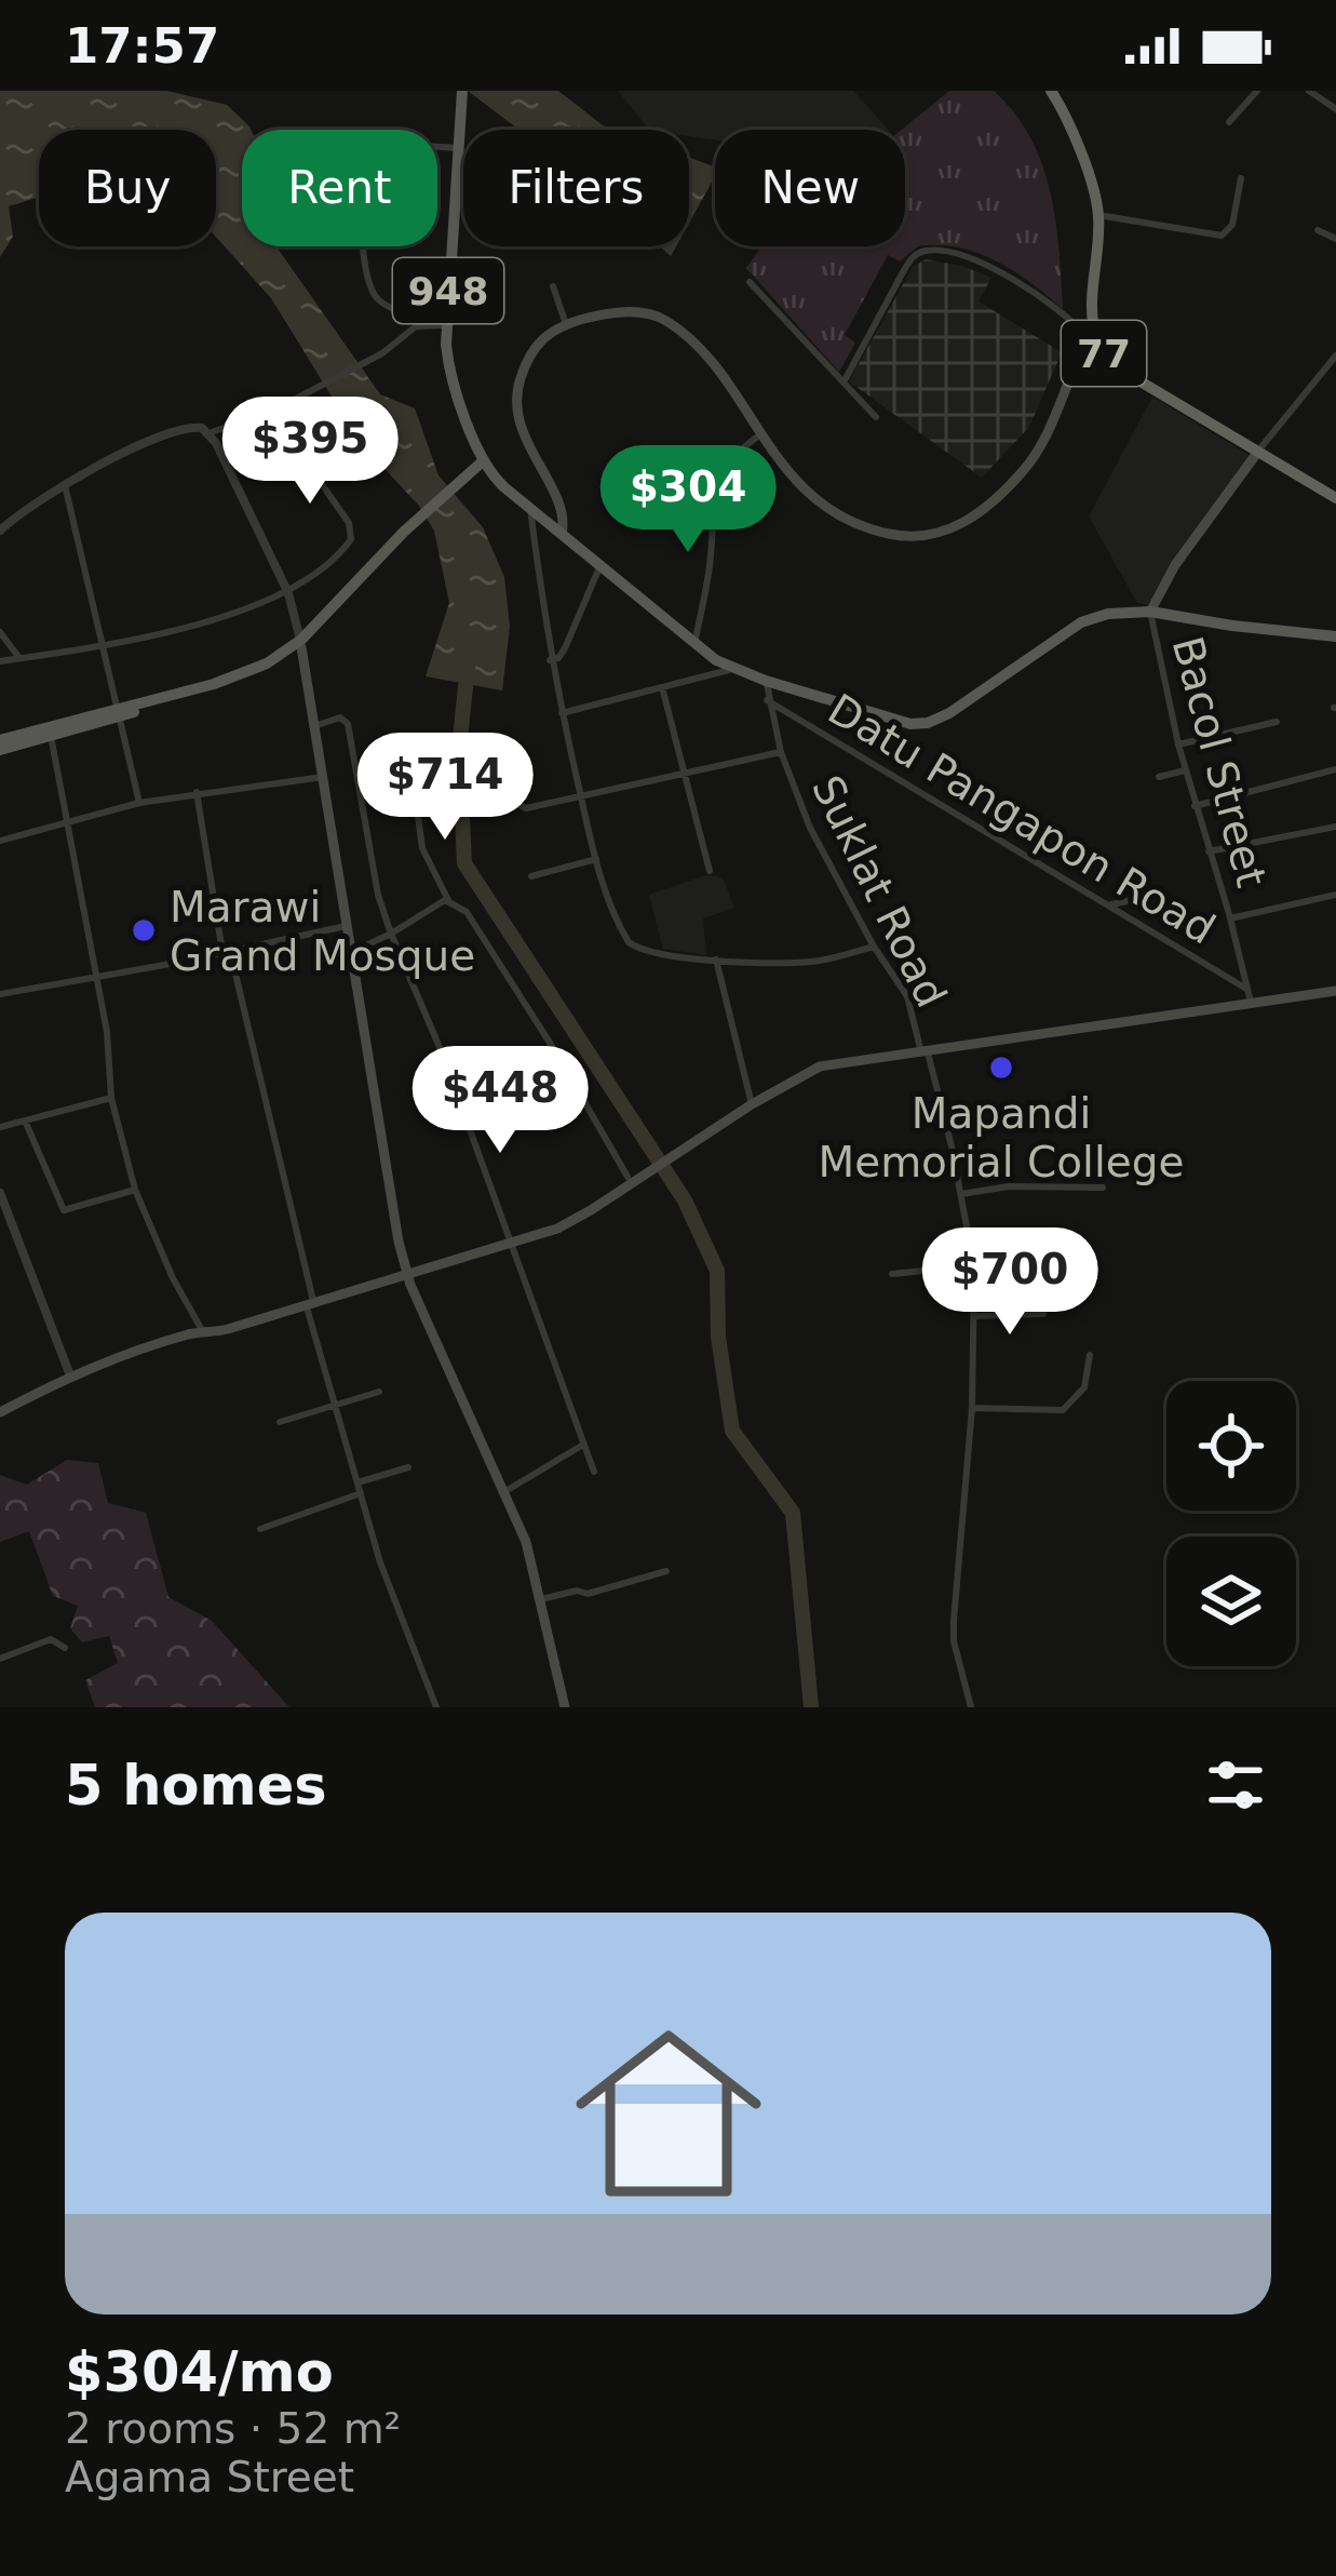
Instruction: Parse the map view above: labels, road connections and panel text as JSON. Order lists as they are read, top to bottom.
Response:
{
  "streets": {
    "highway": ["77"],
    "main road": ["948"],
    "street": ["Bacol Street", "Datu Pangapon Road", "Suklat Road"]
  },
  "crossings": [
    ["Bacol Street", "Datu Pangapon Road"],
    ["Datu Pangapon Road", "Suklat Road"]
  ],
  "places": ["Marawi Grand Mosque", "Mapandi Memorial College"],
  "page": {
    "status": "17:57",
    "chip": [
      "Buy",
      "Rent",
      "Filters",
      "New"
    ],
    "price": [
      "$395",
      "$304",
      "$714",
      "$448",
      "$700"
    ],
    "heading": "5 homes",
    "list": [
      {
        "name": "$304/mo",
        "note": "2 rooms · 52 m² · Agama Street"
      }
    ]
  }
}
